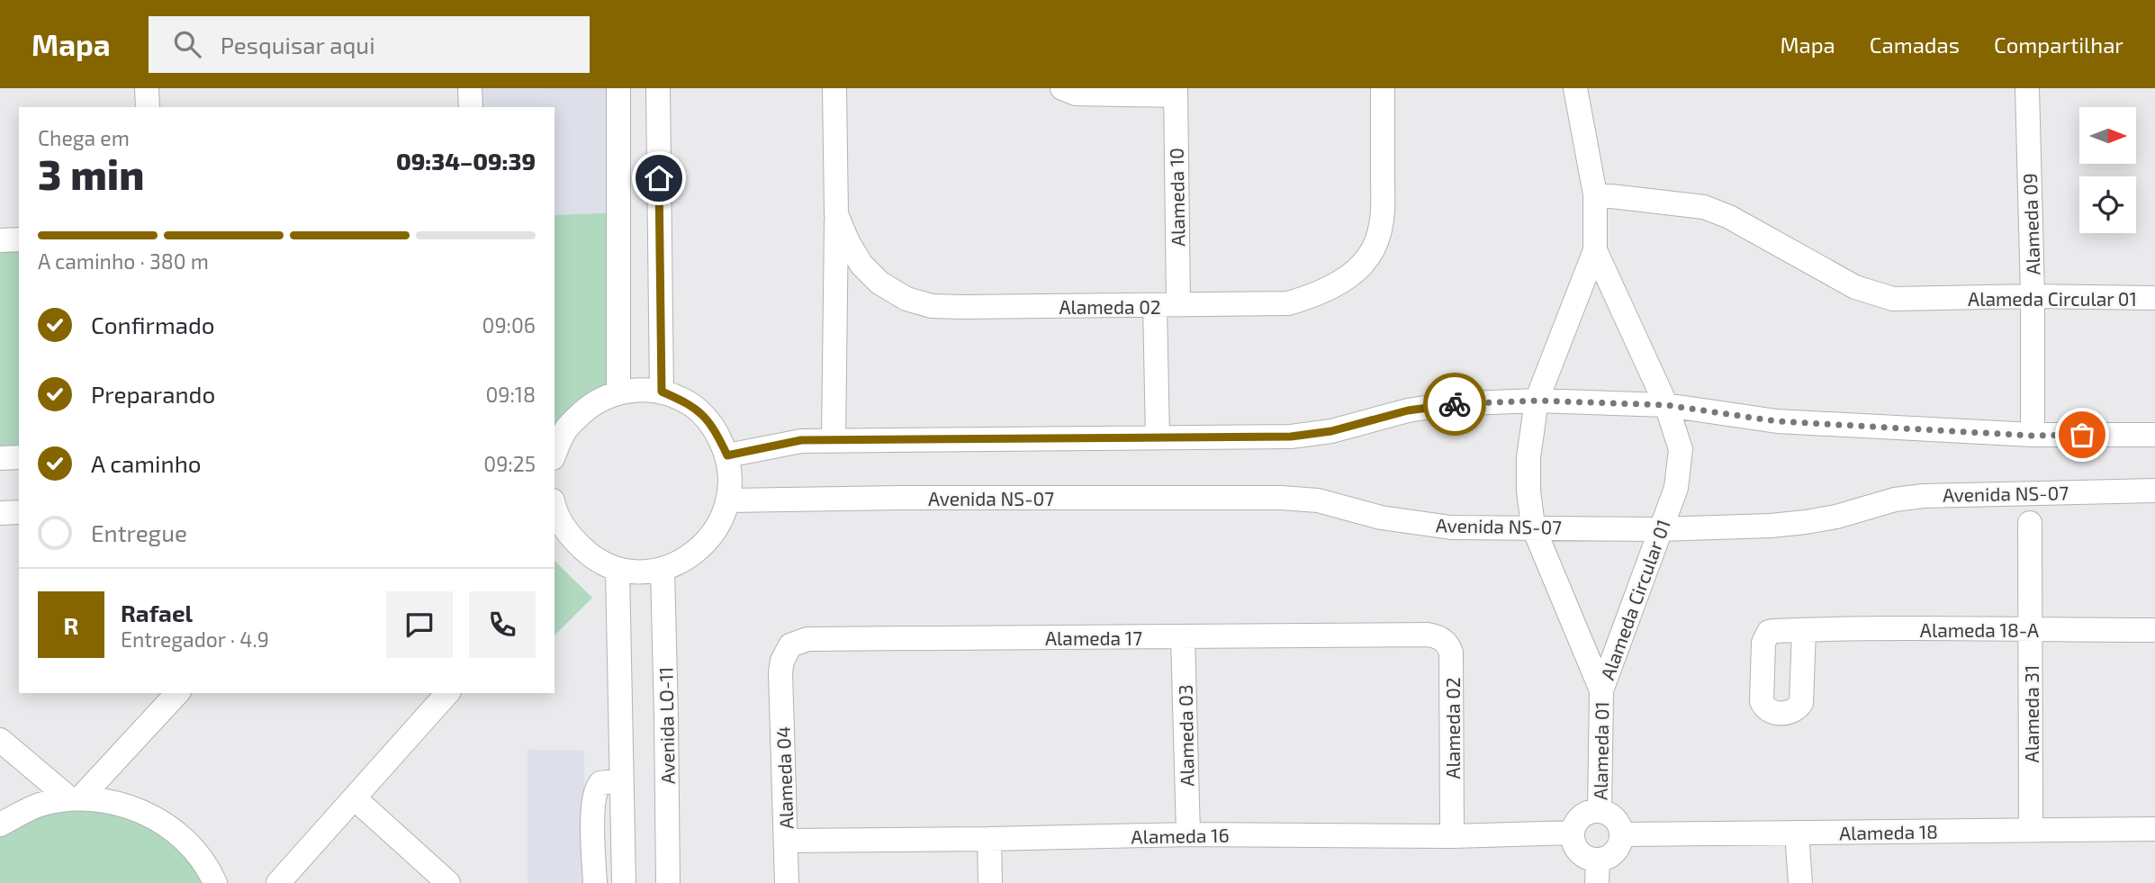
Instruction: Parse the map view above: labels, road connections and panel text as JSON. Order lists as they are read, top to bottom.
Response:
{
  "streets": {
    "street": [
      "Alameda 10",
      "Alameda 09",
      "Alameda Circular 01",
      "Alameda 02",
      "Avenida NS-07",
      "Alameda 18-A",
      "Alameda 17",
      "Alameda 31",
      "Avenida LO-11",
      "Alameda 03",
      "Alameda 01",
      "Alameda 04",
      "Alameda 18",
      "Alameda 16"
    ]
  },
  "crossings": [
    ["Alameda 10", "Alameda 02"],
    ["Alameda 09", "Alameda Circular 01"],
    ["Alameda Circular 01", "Avenida NS-07"],
    ["Alameda Circular 01", "Alameda 01"],
    ["Alameda 02", "Alameda 17"],
    ["Alameda 02", "Alameda 16"],
    ["Alameda 18-A", "Alameda 31"],
    ["Alameda 17", "Alameda 03"],
    ["Alameda 17", "Alameda 04"],
    ["Alameda 31", "Alameda 18"],
    ["Alameda 03", "Alameda 16"],
    ["Alameda 01", "Alameda 18"],
    ["Alameda 01", "Alameda 16"],
    ["Alameda 04", "Alameda 16"],
    ["Alameda 18", "Alameda 16"]
  ],
  "north": "right",
  "page": {
    "header": "Mapa",
    "search": "Pesquisar aqui",
    "nav": ["Mapa", "Camadas", "Compartilhar"],
    "heading": ["3 min", "Chega em", "09:34–09:39"],
    "panel": ["Rafael", "Entregador · 4.9"],
    "bar": "A caminho · 380 m",
    "list": [
      ["Confirmado", "09:06"],
      ["Preparando", "09:18"],
      ["A caminho", "09:25"],
      "Entregue"
    ],
    "round": "R"
  }
}
